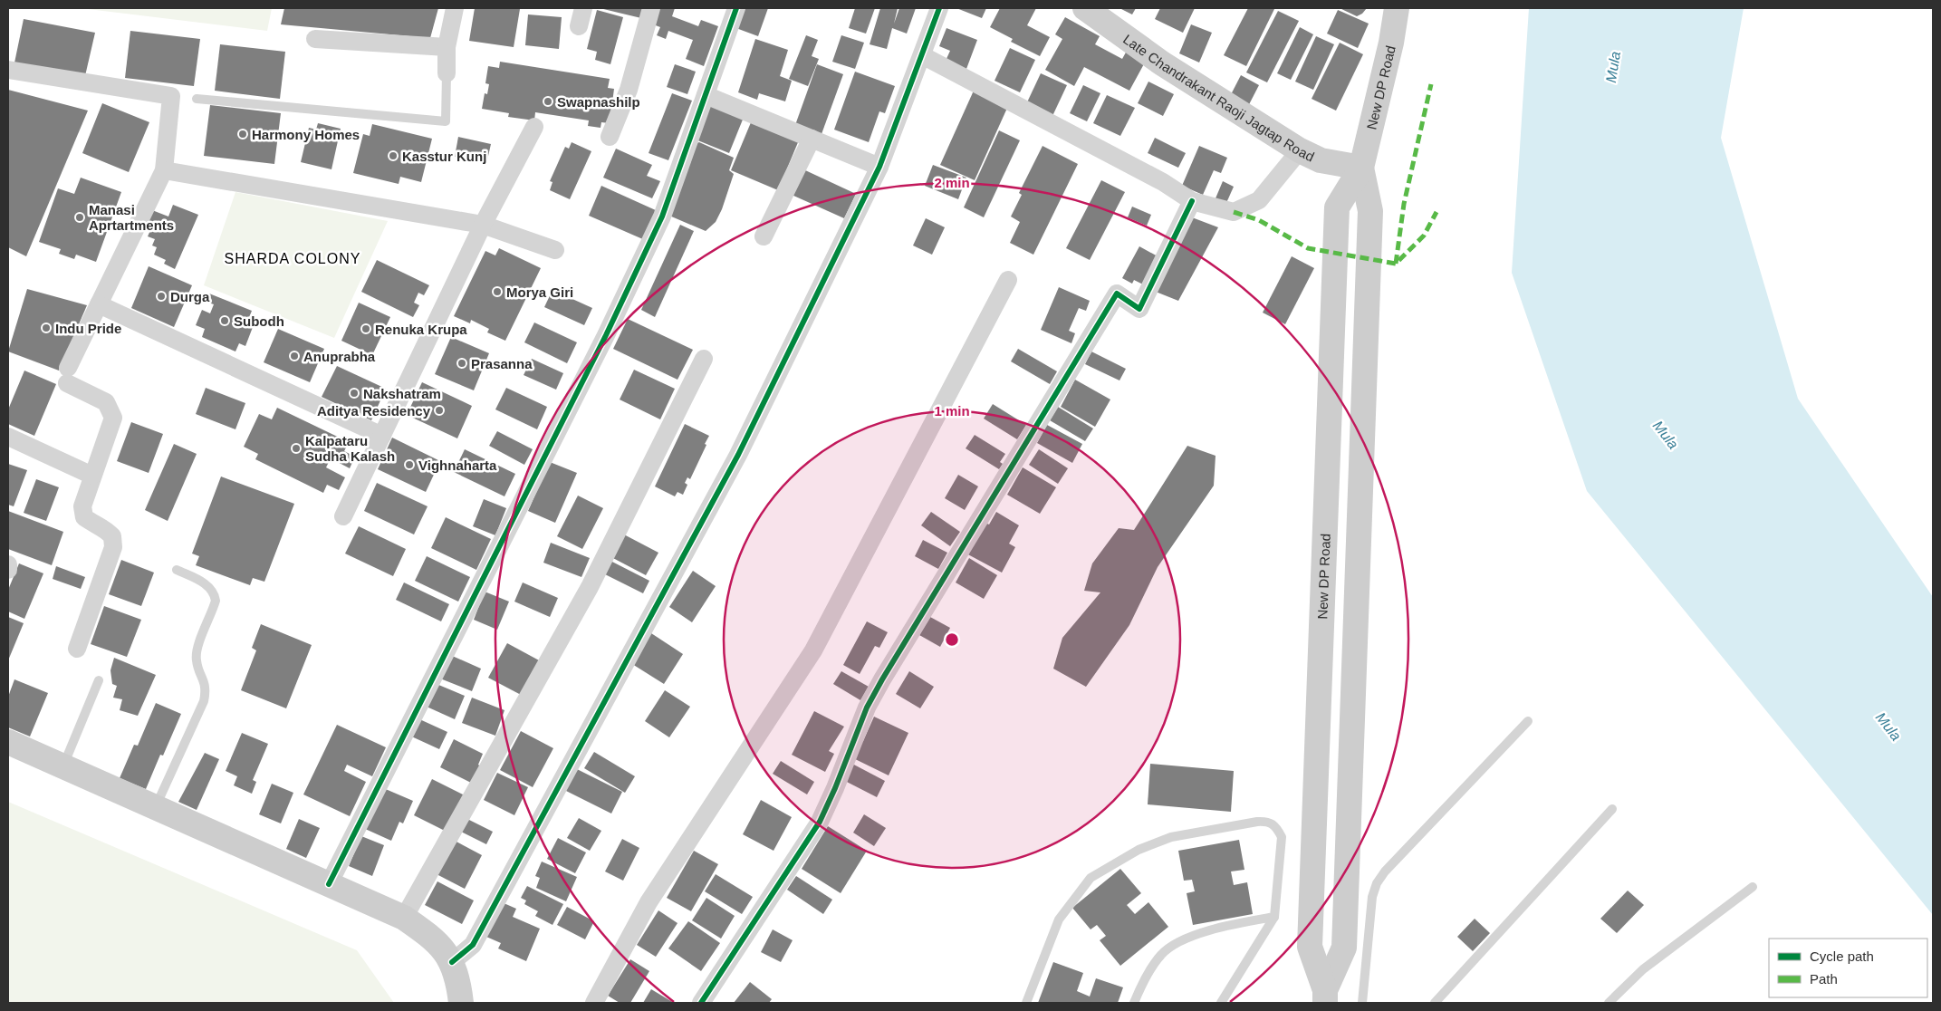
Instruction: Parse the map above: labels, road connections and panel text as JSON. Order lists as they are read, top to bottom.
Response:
{
  "streets": {
    "main road": ["New DP Road", "Late Chandrakant Raoji Jagtap Road"]
  },
  "crossings": [
    ["New DP Road", "Late Chandrakant Raoji Jagtap Road"]
  ],
  "districts": ["SHARDA COLONY"],
  "water": ["Mula"],
  "places": [
    "Swapnashilp",
    "Harmony Homes",
    "Kasstur Kunj",
    "Manasi Aprtartments",
    "Morya Giri",
    "Durga",
    "Subodh",
    "Indu Pride",
    "Renuka Krupa",
    "Anuprabha",
    "Prasanna",
    "Nakshatram",
    "Aditya Residency",
    "Kalpataru Sudha Kalash",
    "Vighnaharta"
  ],
  "legend": ["Cycle path", "Path"],
  "rings": ["2 min", "1 min"]
}
